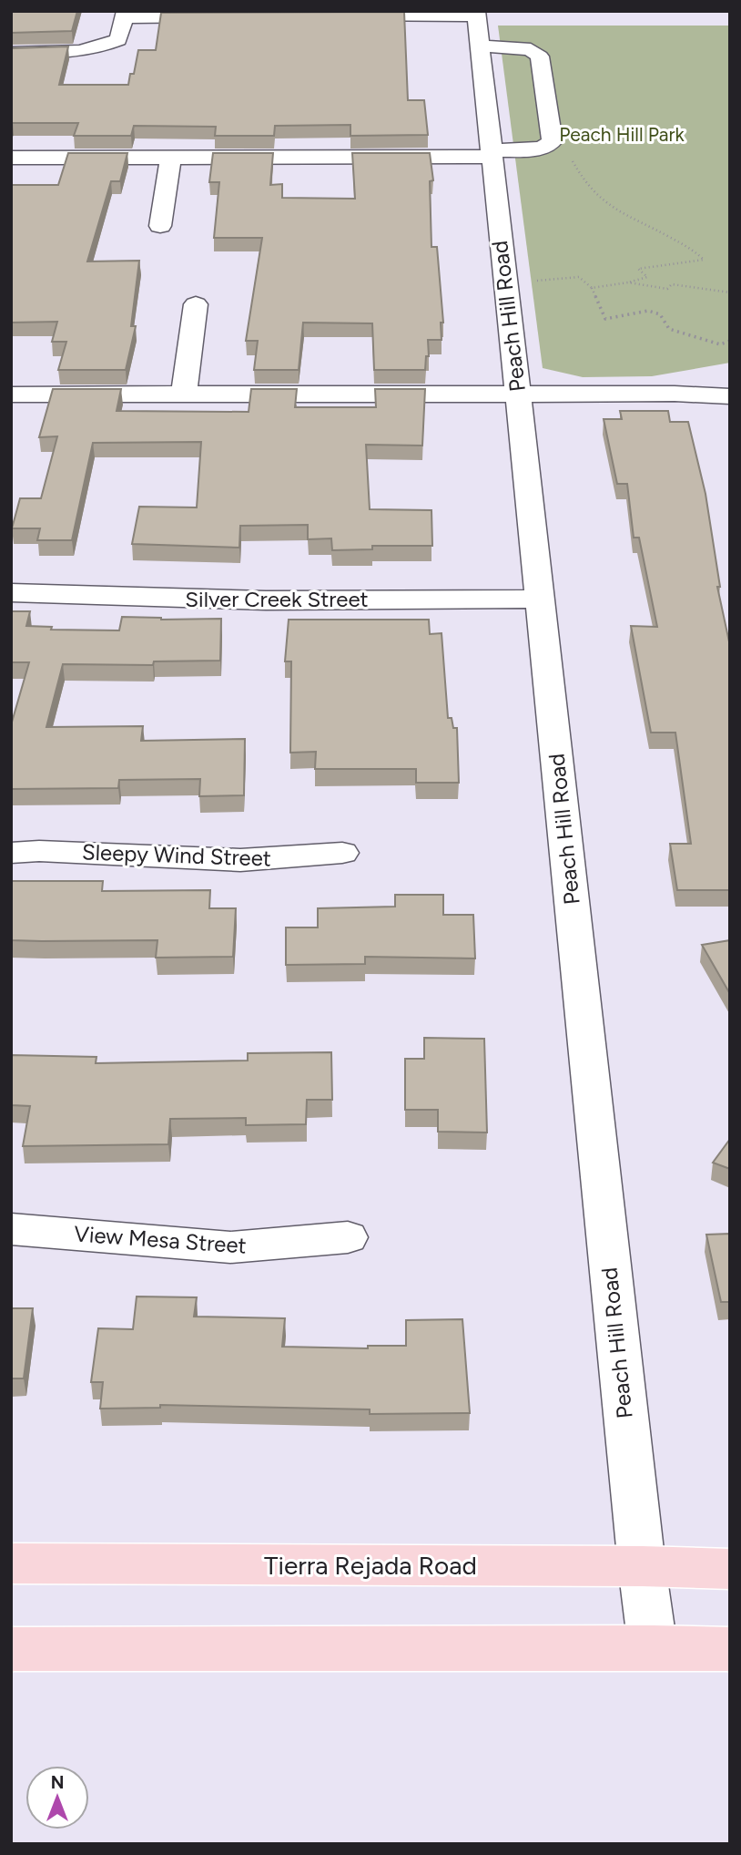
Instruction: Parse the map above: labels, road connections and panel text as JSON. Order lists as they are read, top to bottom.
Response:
{
  "streets": {
    "main road": ["Tierra Rejada Road"],
    "street": [
      "Peach Hill Road",
      "Silver Creek Street",
      "Sleepy Wind Street",
      "View Mesa Street"
    ]
  },
  "crossings": [
    ["Peach Hill Road", "Silver Creek Street"],
    ["Peach Hill Road", "Tierra Rejada Road"]
  ],
  "parks": ["Peach Hill Park"],
  "north": "top"
}
